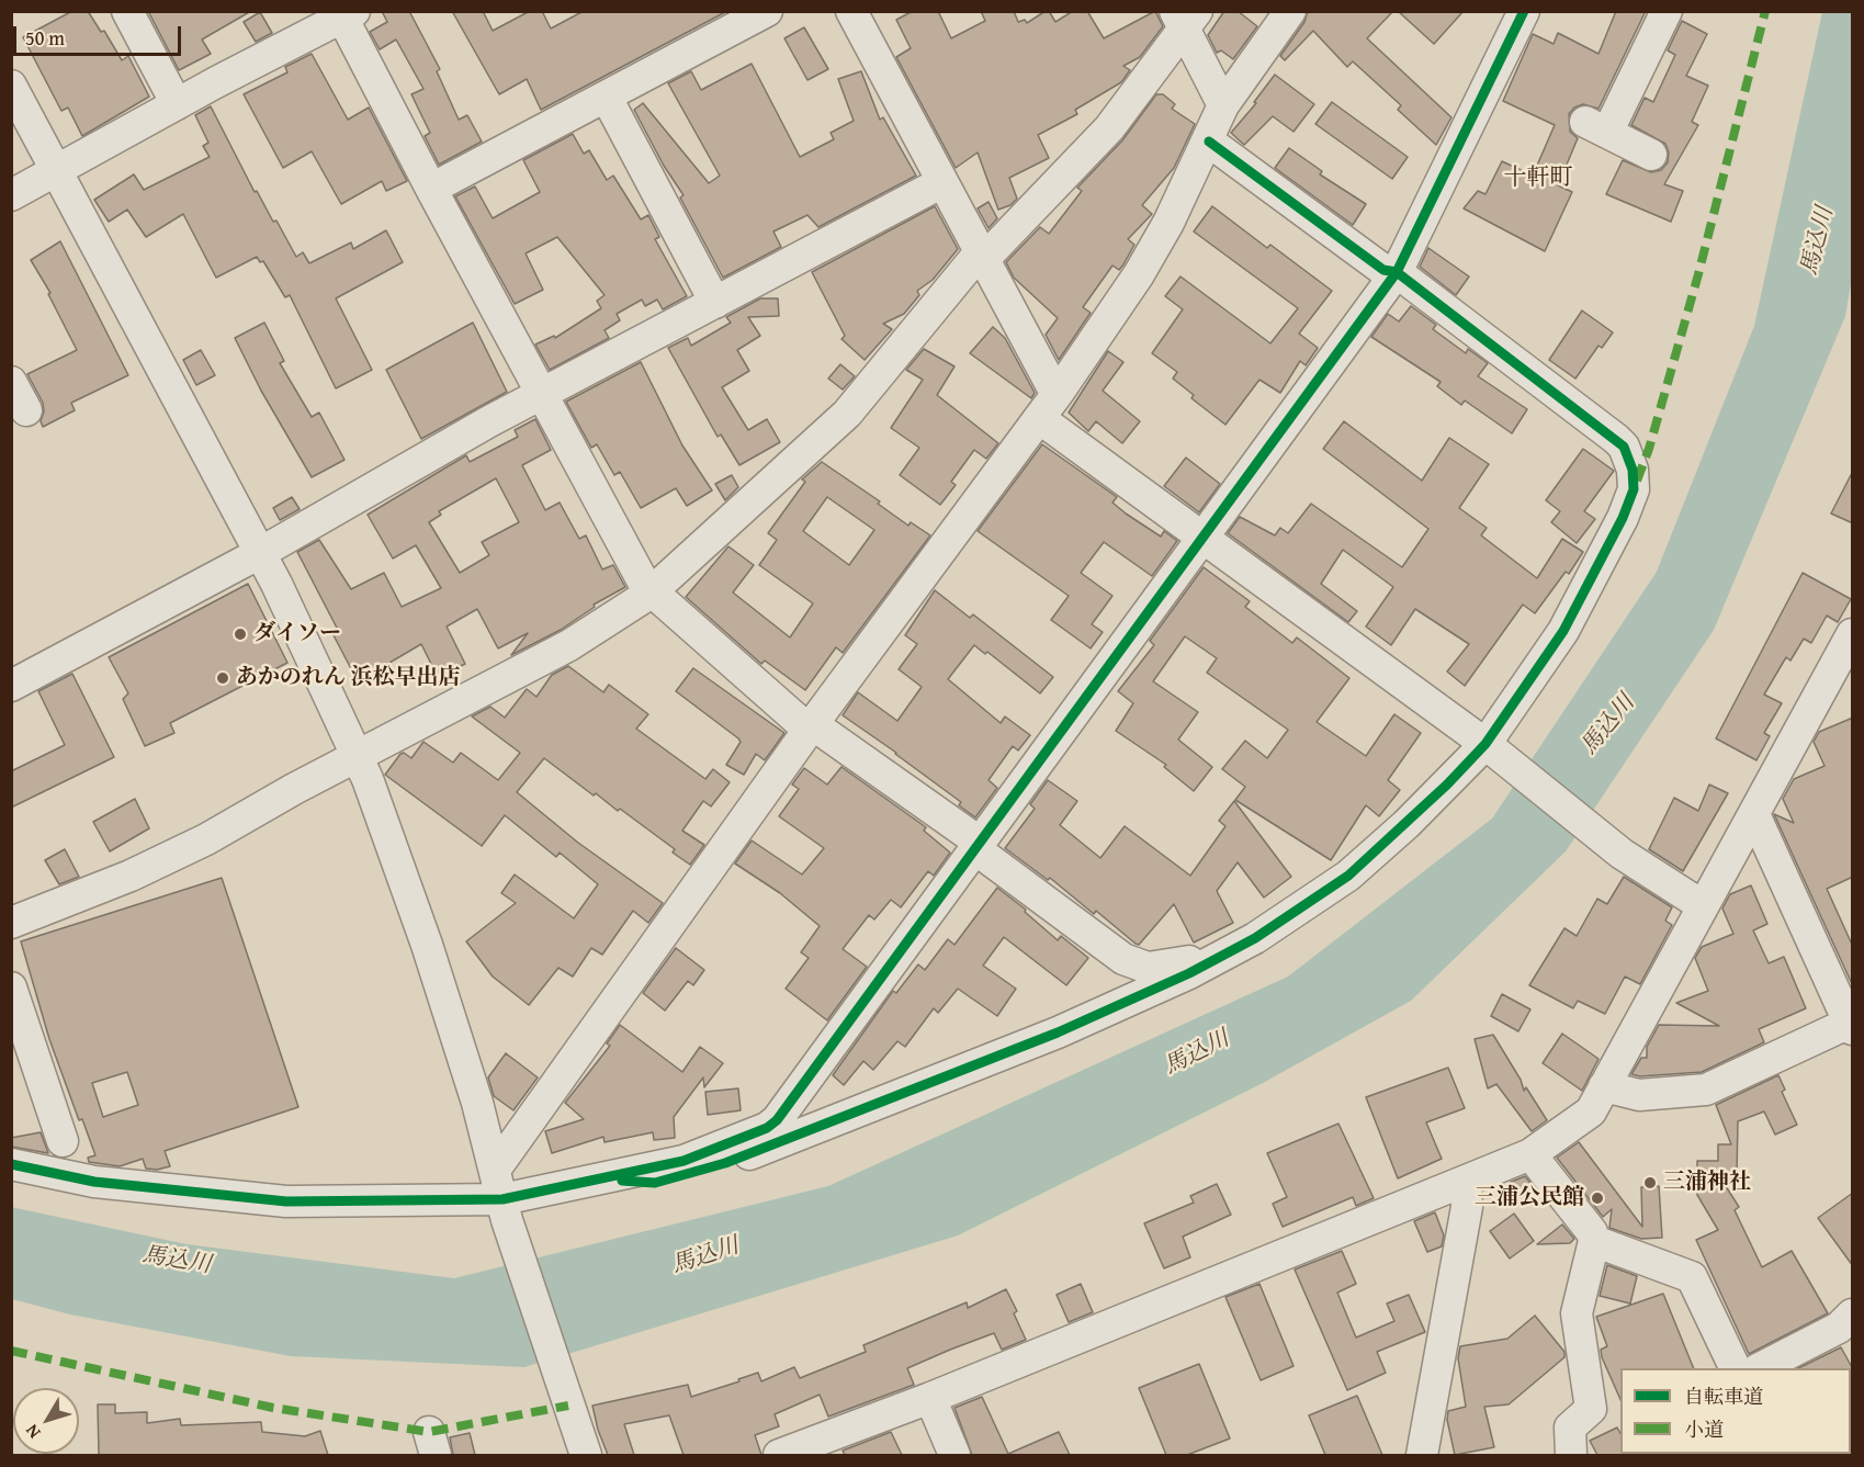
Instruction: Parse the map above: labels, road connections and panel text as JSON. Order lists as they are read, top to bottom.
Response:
{
  "districts": ["十軒町"],
  "water": ["馬込川"],
  "places": [
    "ダイソー",
    "あかのれん 浜松早出店",
    "三浦神社",
    "三浦公民館"
  ],
  "legend": ["自転車道", "小道"],
  "scale_bar": "50 m",
  "north": "bottom left"
}
